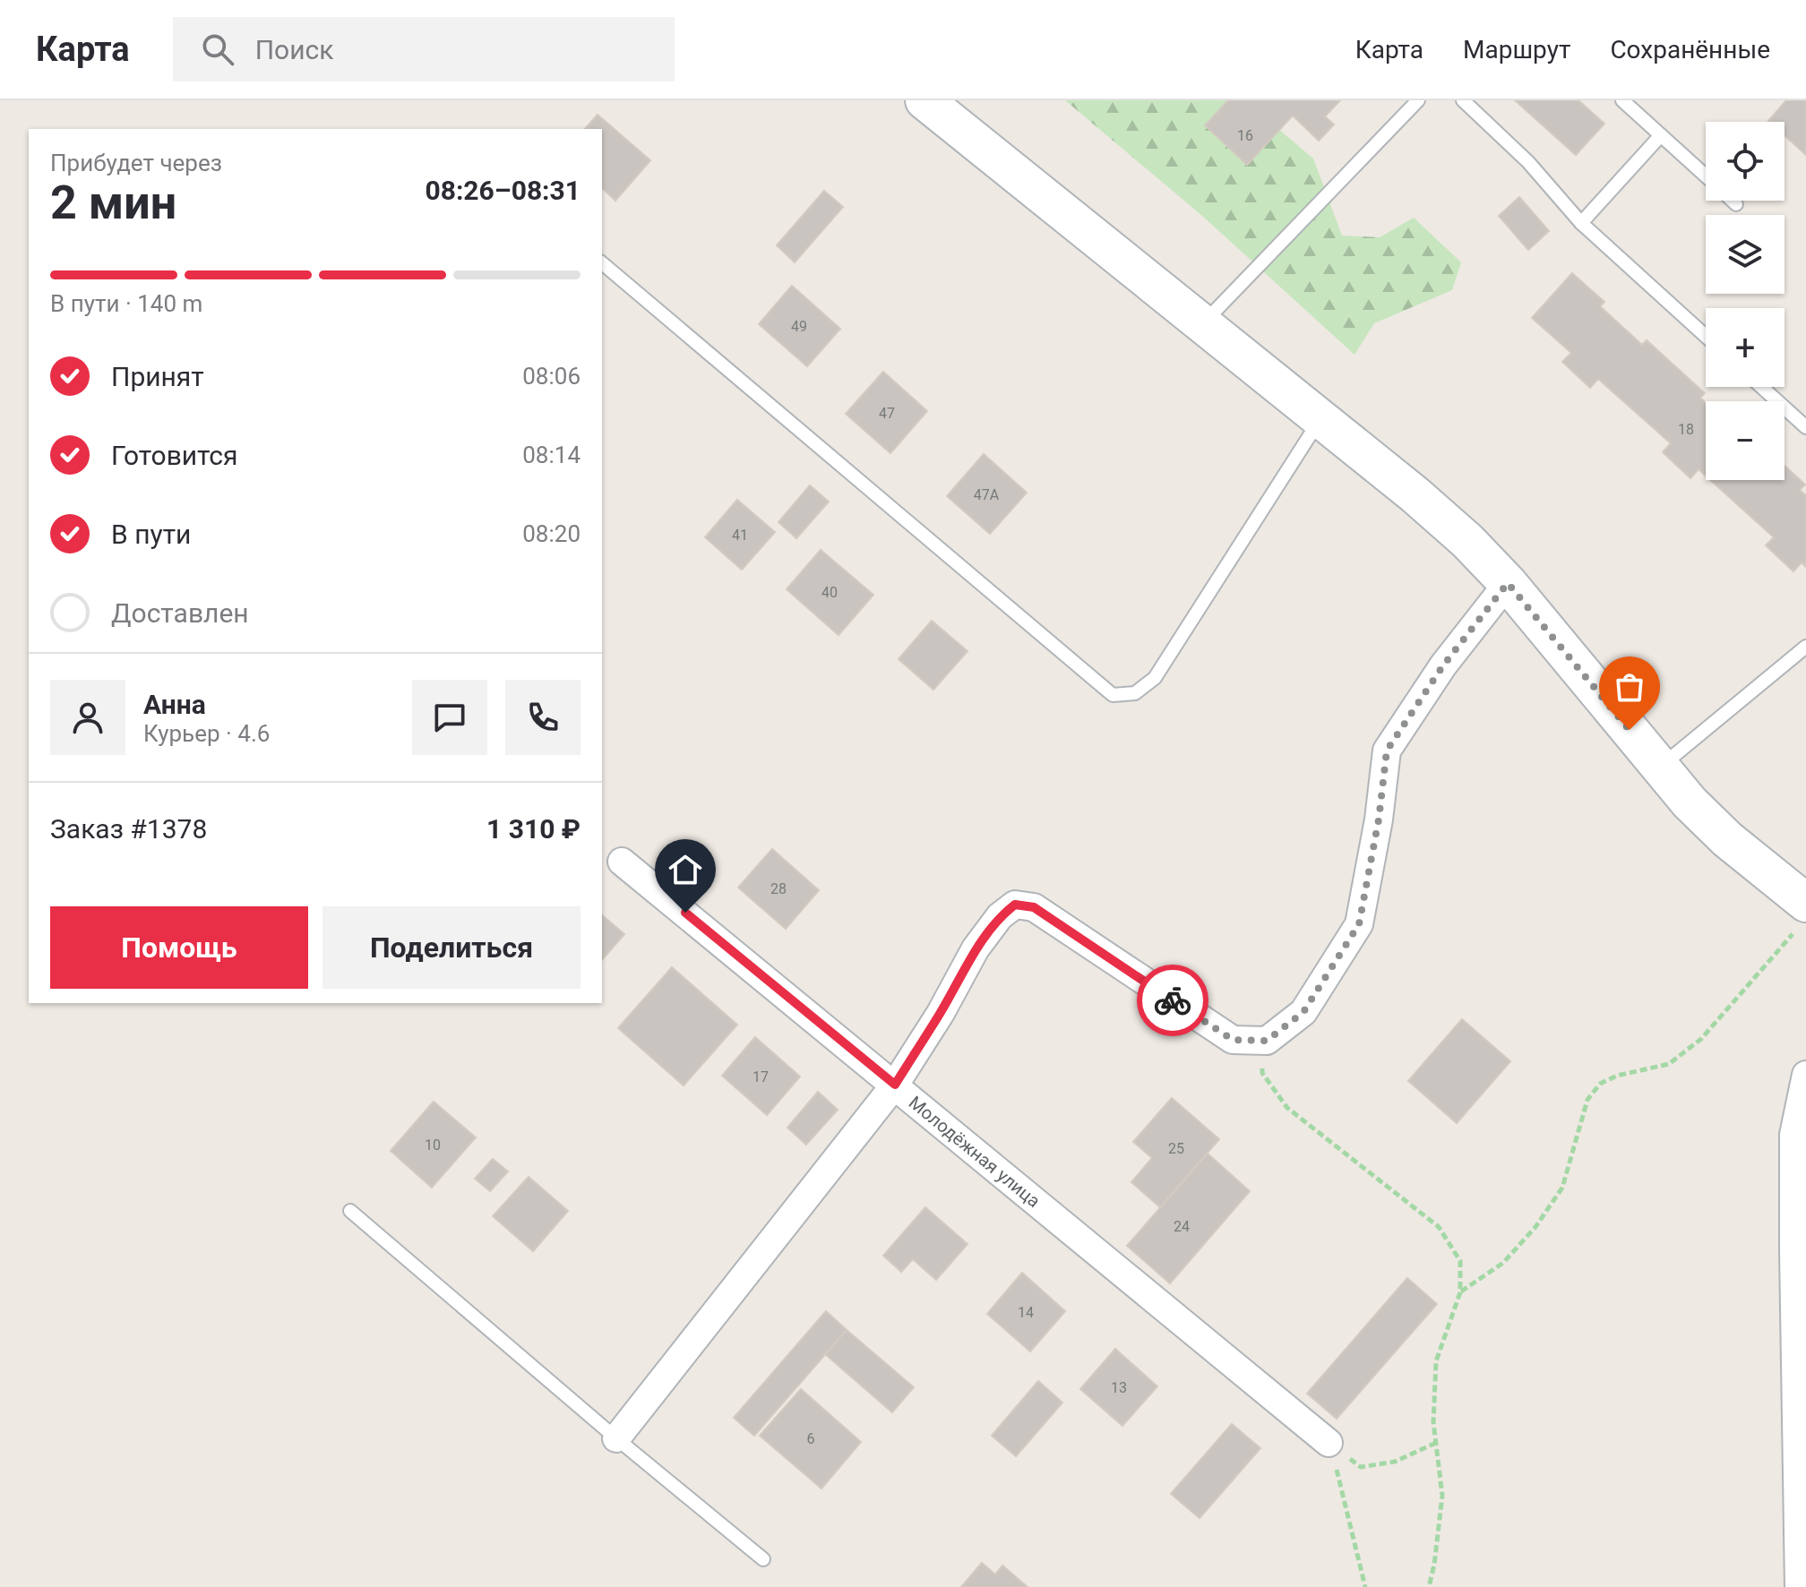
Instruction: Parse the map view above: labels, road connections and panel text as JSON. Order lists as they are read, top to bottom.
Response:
{
  "streets": {
    "street": ["Молодёжная улица"]
  },
  "house_numbers": [
    "16",
    "49",
    "47",
    "18",
    "47А",
    "41",
    "40",
    "28",
    "17",
    "10",
    "25",
    "24",
    "14",
    "13",
    "6"
  ],
  "page": {
    "header": "Карта",
    "search": "Поиск",
    "nav": ["Карта", "Маршрут", "Сохранённые"],
    "map_buttons": ["+", "−"],
    "heading": ["2 мин", "Прибудет через", "08:26–08:31"],
    "panel": [
      "Анна",
      "Курьер · 4.6",
      "Заказ #1378",
      "1 310 ₽"
    ],
    "bar": "В пути · 140 m",
    "list": [
      ["Принят", "08:06"],
      ["Готовится", "08:14"],
      ["В пути", "08:20"],
      "Доставлен"
    ],
    "buttons": ["Помощь", "Поделиться"]
  }
}
